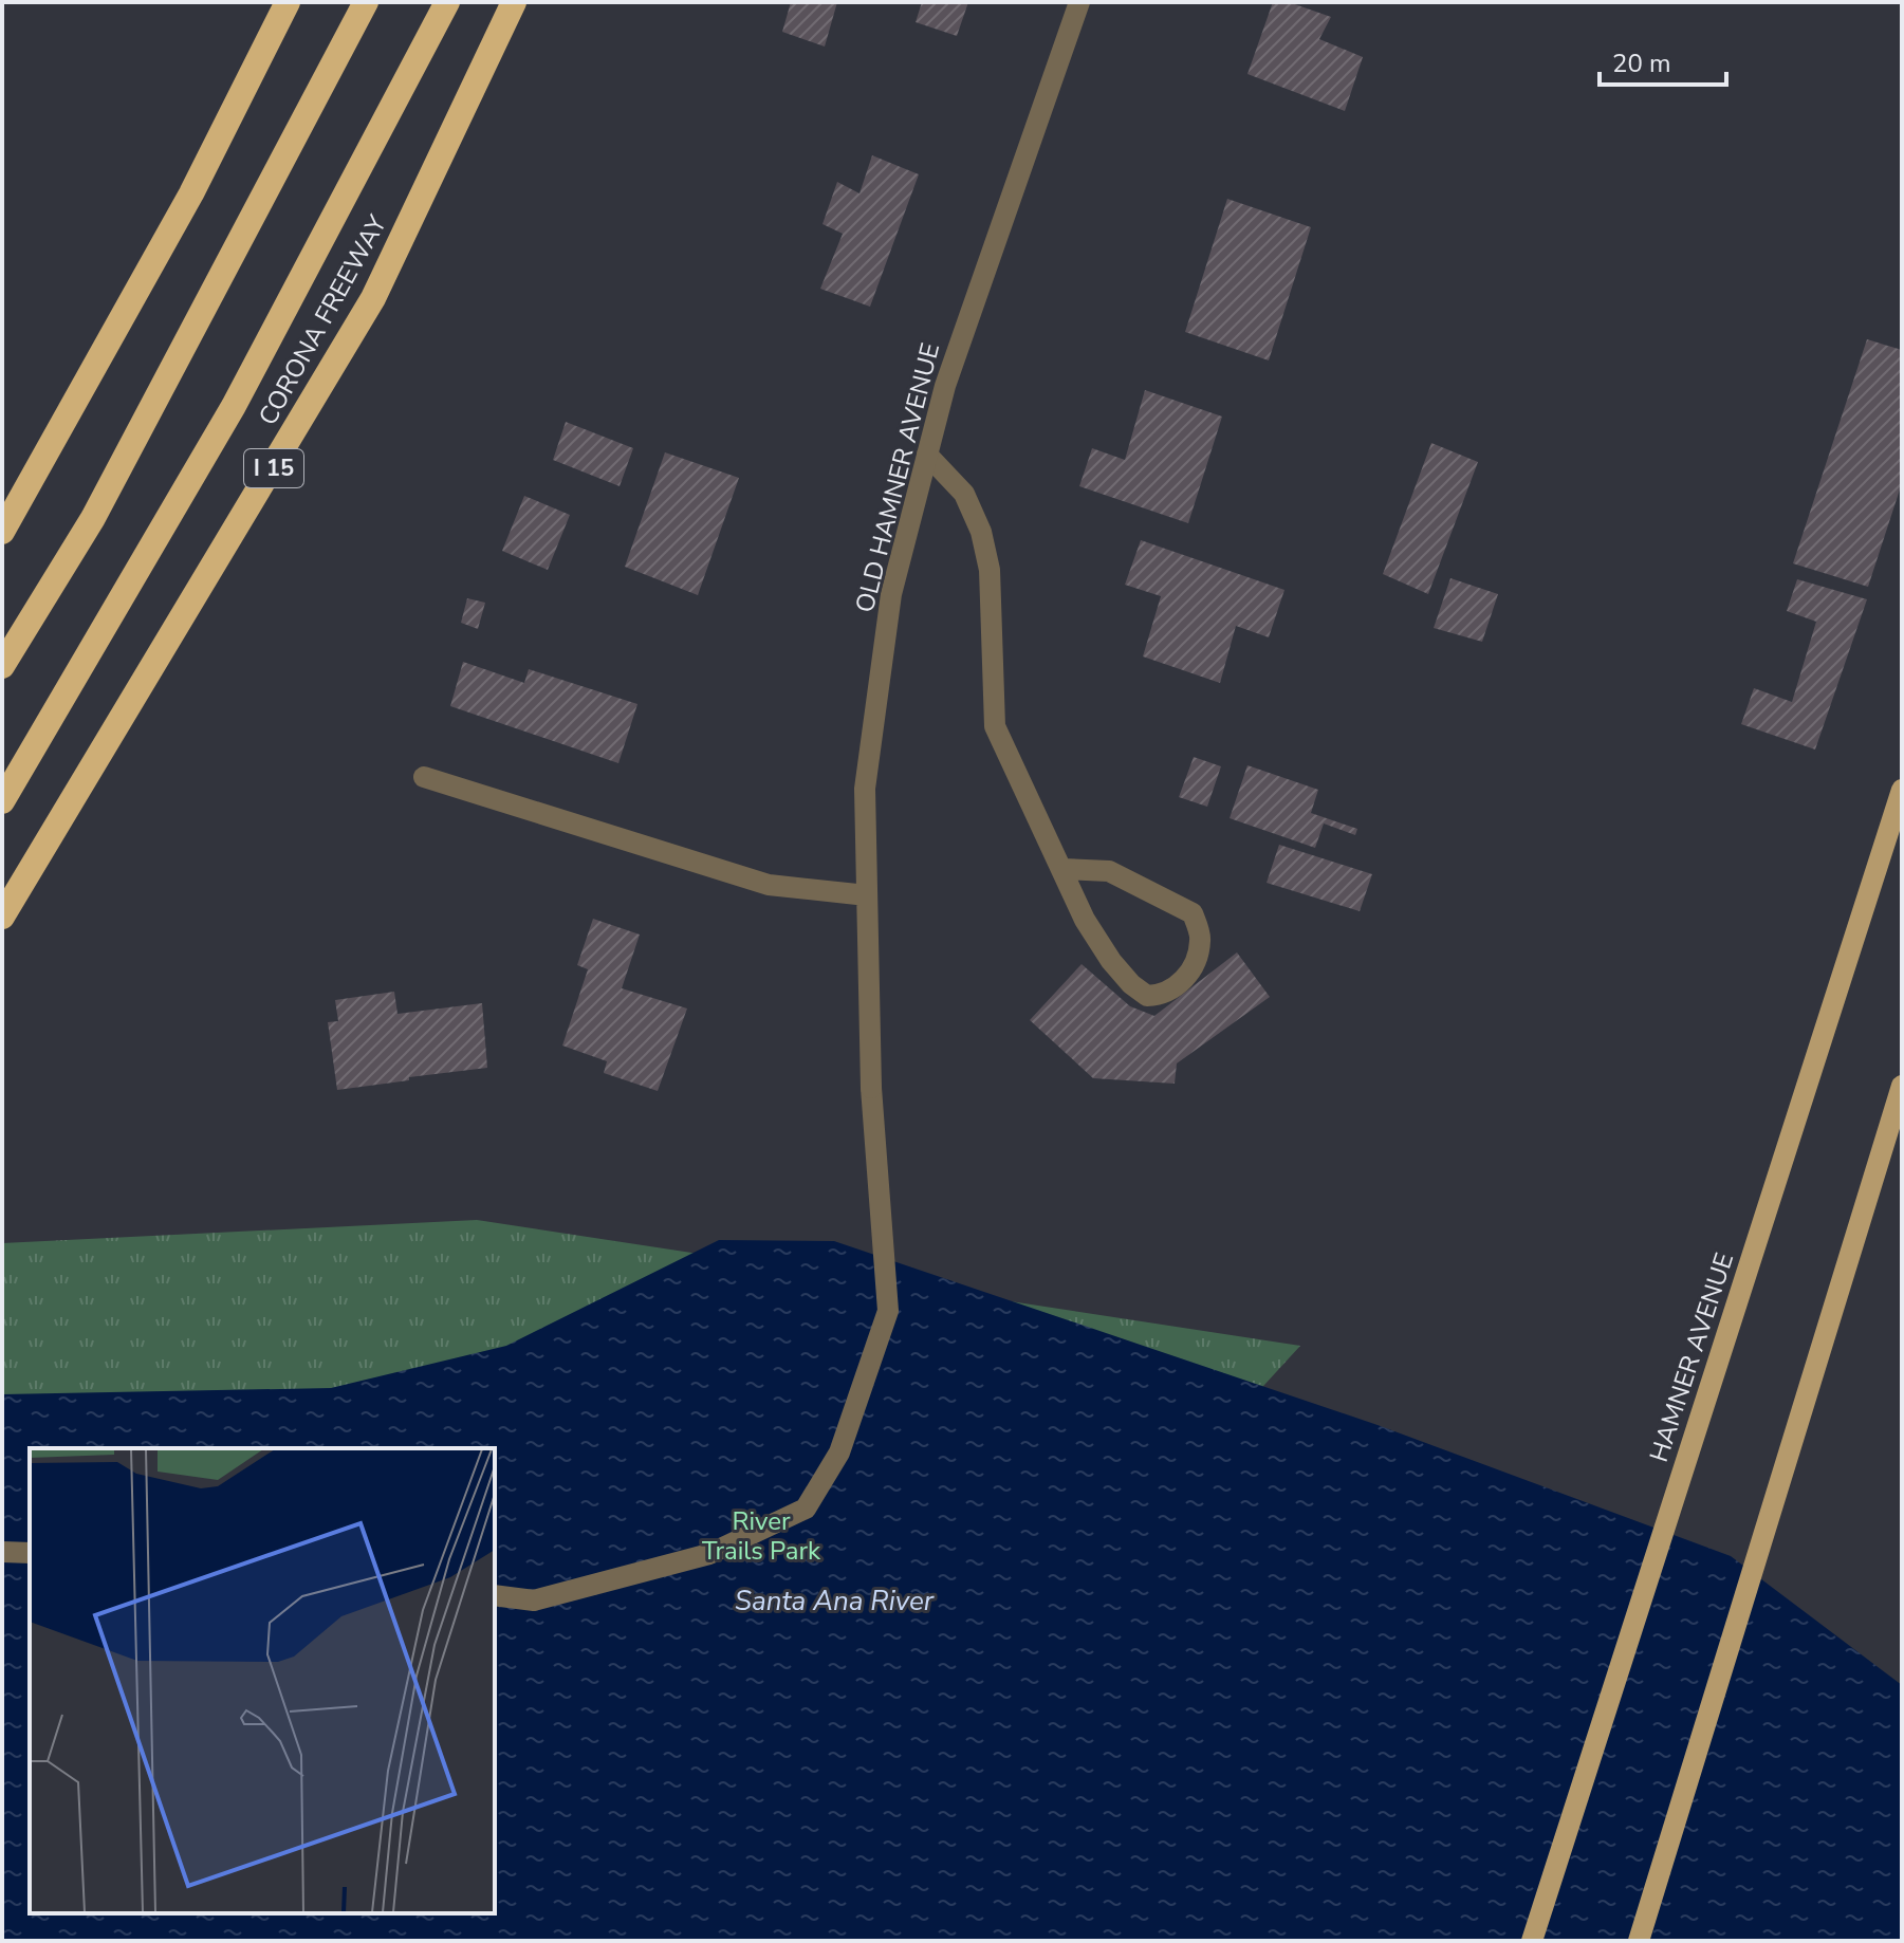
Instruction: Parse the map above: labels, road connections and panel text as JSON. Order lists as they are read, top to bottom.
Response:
{
  "streets": {
    "highway": ["CORONA FREEWAY", "I 15"],
    "main road": ["HAMNER AVENUE"],
    "street": ["OLD HAMNER AVENUE"]
  },
  "water": ["Santa Ana River"],
  "parks": ["River Trails Park"],
  "scale_bar": "20 m"
}
